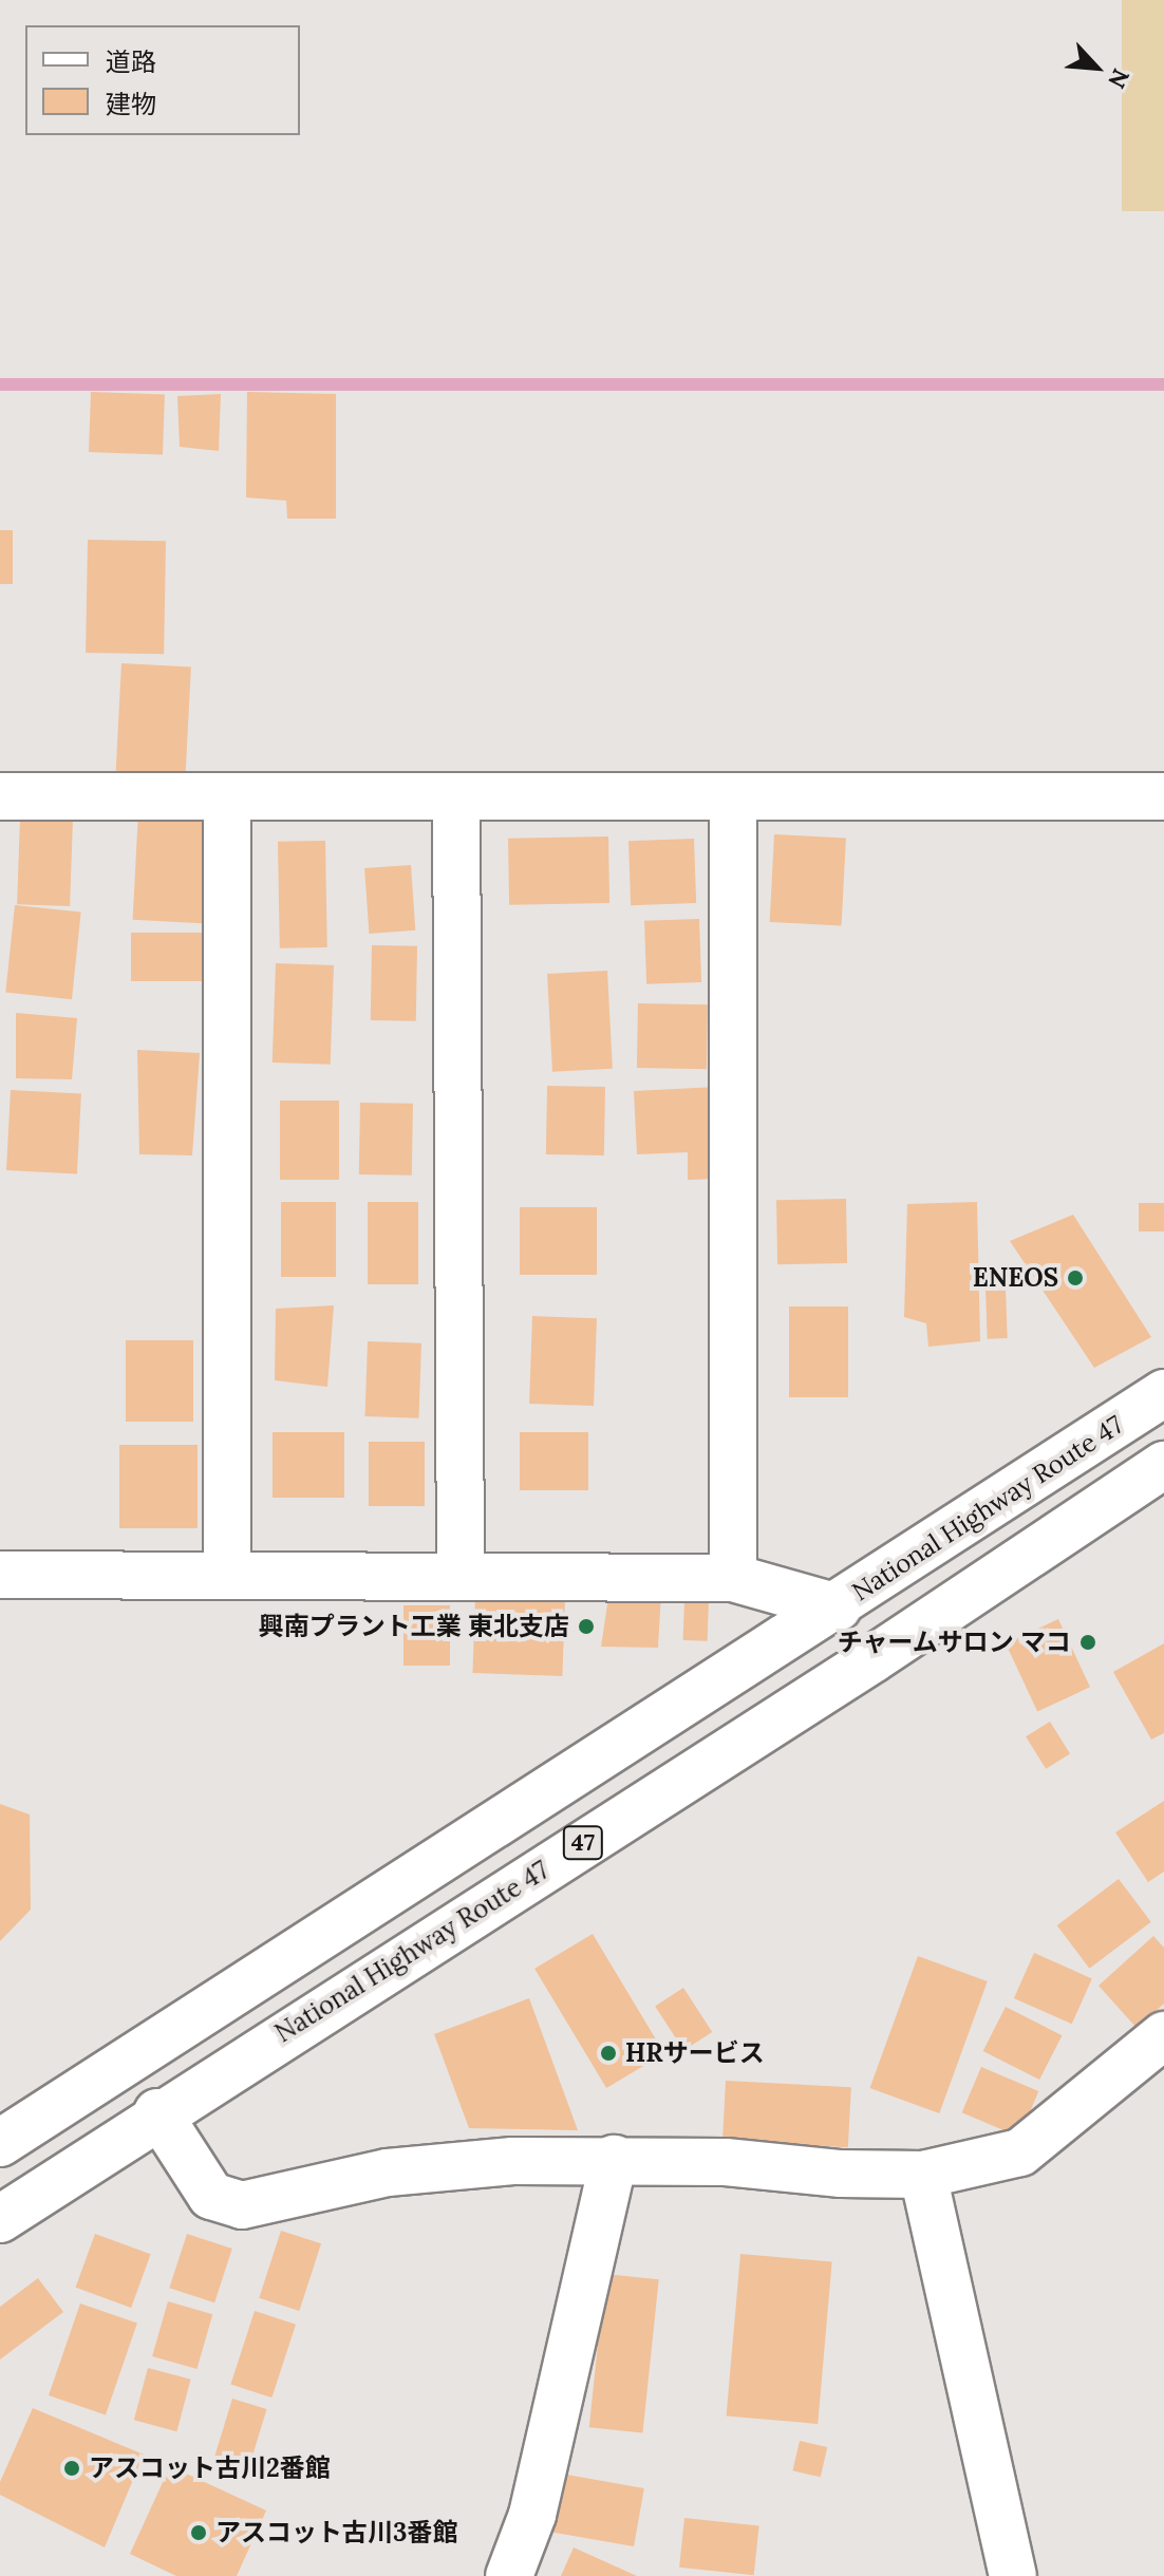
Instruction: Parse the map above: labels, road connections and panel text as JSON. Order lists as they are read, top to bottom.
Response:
{
  "streets": {
    "main road": ["National Highway Route 47", "47"]
  },
  "places": [
    "ENEOS",
    "興南プラント工業 東北支店",
    "チャームサロン マコ",
    "HRサービス",
    "アスコット古川2番館",
    "アスコット古川3番館"
  ],
  "legend": ["道路", "建物"],
  "north": "bottom right"
}
